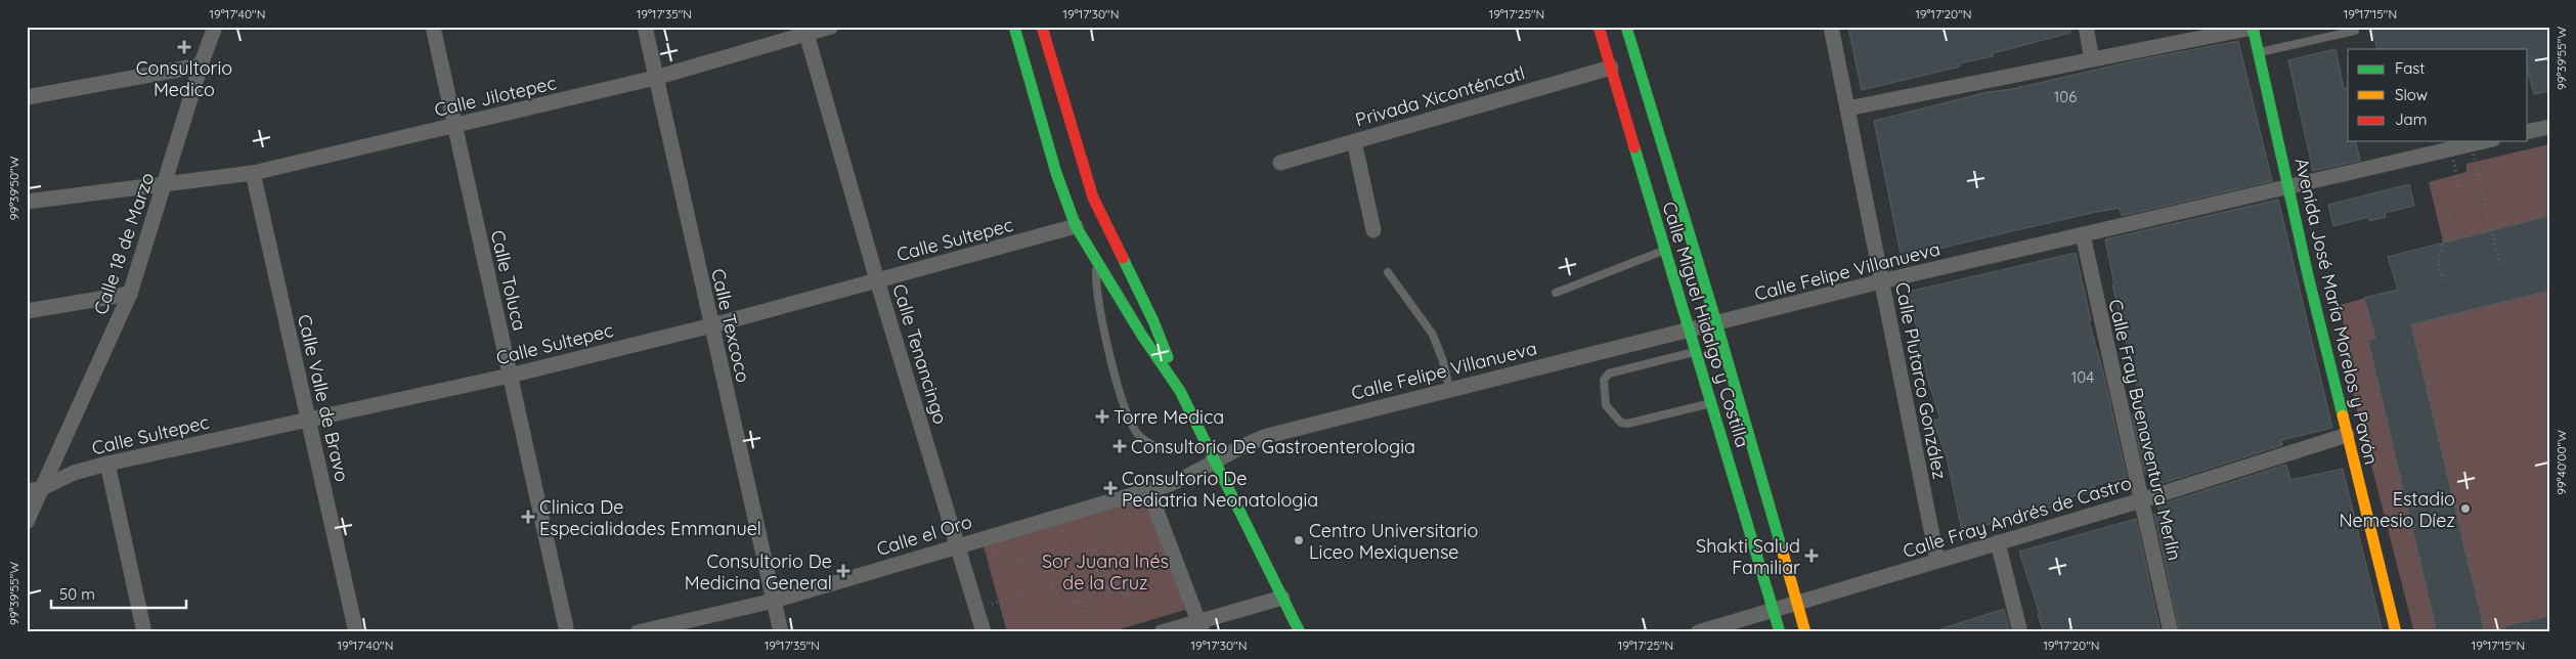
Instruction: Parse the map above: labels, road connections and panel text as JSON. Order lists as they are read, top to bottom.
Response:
{
  "streets": {
    "main road": ["Avenida José María Morelos y Pavón", "Calle Miguel Hidalgo y Costilla"],
    "street": [
      "Calle Jilotepec",
      "Privada Xiconténcatl",
      "Calle Sultepec",
      "Calle 18 de Marzo",
      "Calle Felipe Villanueva",
      "Calle Toluca",
      "Calle Texcoco",
      "Calle Tenancingo",
      "Calle Plutarco González",
      "Calle Valle de Bravo",
      "Calle Fray Buenaventura Merlín",
      "Calle Fray Andrés de Castro",
      "Calle el Oro"
    ]
  },
  "crossings": [
    ["Calle Jilotepec", "Calle 18 de Marzo"],
    ["Calle Jilotepec", "Calle Toluca"],
    ["Calle Jilotepec", "Calle Texcoco"],
    ["Calle Jilotepec", "Calle Tenancingo"],
    ["Calle Jilotepec", "Calle Valle de Bravo"],
    ["Privada Xiconténcatl", "Calle Miguel Hidalgo y Costilla"],
    ["Calle Sultepec", "Calle 18 de Marzo"],
    ["Calle Sultepec", "Calle Toluca"],
    ["Calle Sultepec", "Calle Texcoco"],
    ["Calle Sultepec", "Calle Tenancingo"],
    ["Calle Sultepec", "Calle Valle de Bravo"],
    ["Calle Felipe Villanueva", "Avenida José María Morelos y Pavón"],
    ["Calle Felipe Villanueva", "Calle Miguel Hidalgo y Costilla"],
    ["Calle Felipe Villanueva", "Calle Plutarco González"],
    ["Calle Felipe Villanueva", "Calle Fray Buenaventura Merlín"],
    ["Calle Felipe Villanueva", "Calle el Oro"],
    ["Avenida José María Morelos y Pavón", "Calle Fray Andrés de Castro"],
    ["Calle Miguel Hidalgo y Costilla", "Calle Fray Andrés de Castro"],
    ["Calle Texcoco", "Calle el Oro"],
    ["Calle Tenancingo", "Calle el Oro"],
    ["Calle Plutarco González", "Calle Fray Andrés de Castro"],
    ["Calle Fray Buenaventura Merlín", "Calle Fray Andrés de Castro"]
  ],
  "parks": ["Sor Juana Inés de la Cruz"],
  "places": {
    "health": [
      "Consultorio Medico",
      "Torre Medica",
      "Consultorio De Gastroenterologia",
      "Consultorio De Pediatria Neonatologia",
      "Clinica De Especialidades Emmanuel",
      "Shakti Salud Familiar",
      "Consultorio De Medicina General"
    ],
    "other": ["Estadio Nemesio Díez", "Centro Universitario Liceo Mexiquense"]
  },
  "house_numbers": ["106", "104"],
  "legend": ["Fast", "Slow", "Jam"],
  "scale_bar": "50 m",
  "coordinates": [
    "19°17'40\"N",
    "19°17'35\"N",
    "19°17'30\"N",
    "19°17'25\"N",
    "19°17'20\"N",
    "19°17'15\"N",
    "99°39'55\"W",
    "99°39'50\"W",
    "99°40'00\"W"
  ]
}
